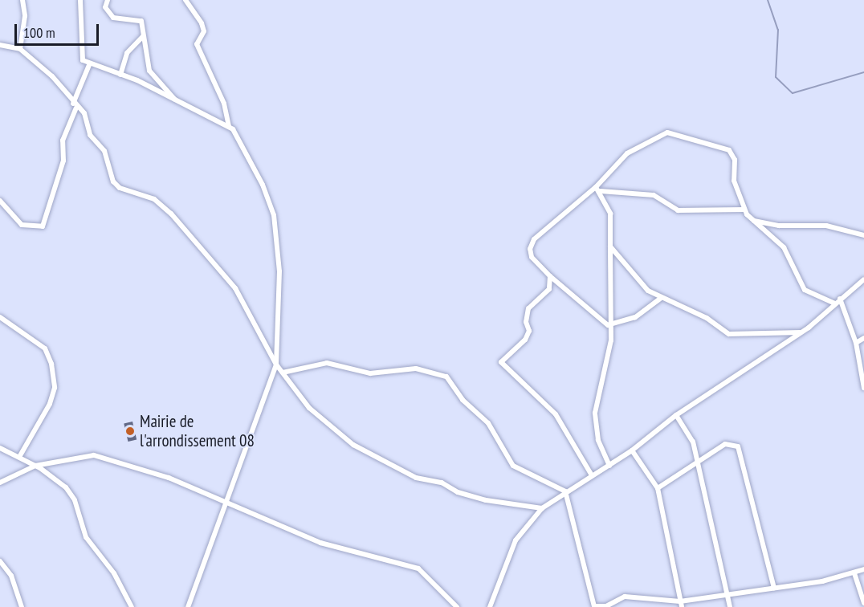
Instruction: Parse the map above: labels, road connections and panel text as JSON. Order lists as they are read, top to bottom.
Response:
{
  "places": ["Mairie de l'arrondissement 08"],
  "scale_bar": "100 m"
}
